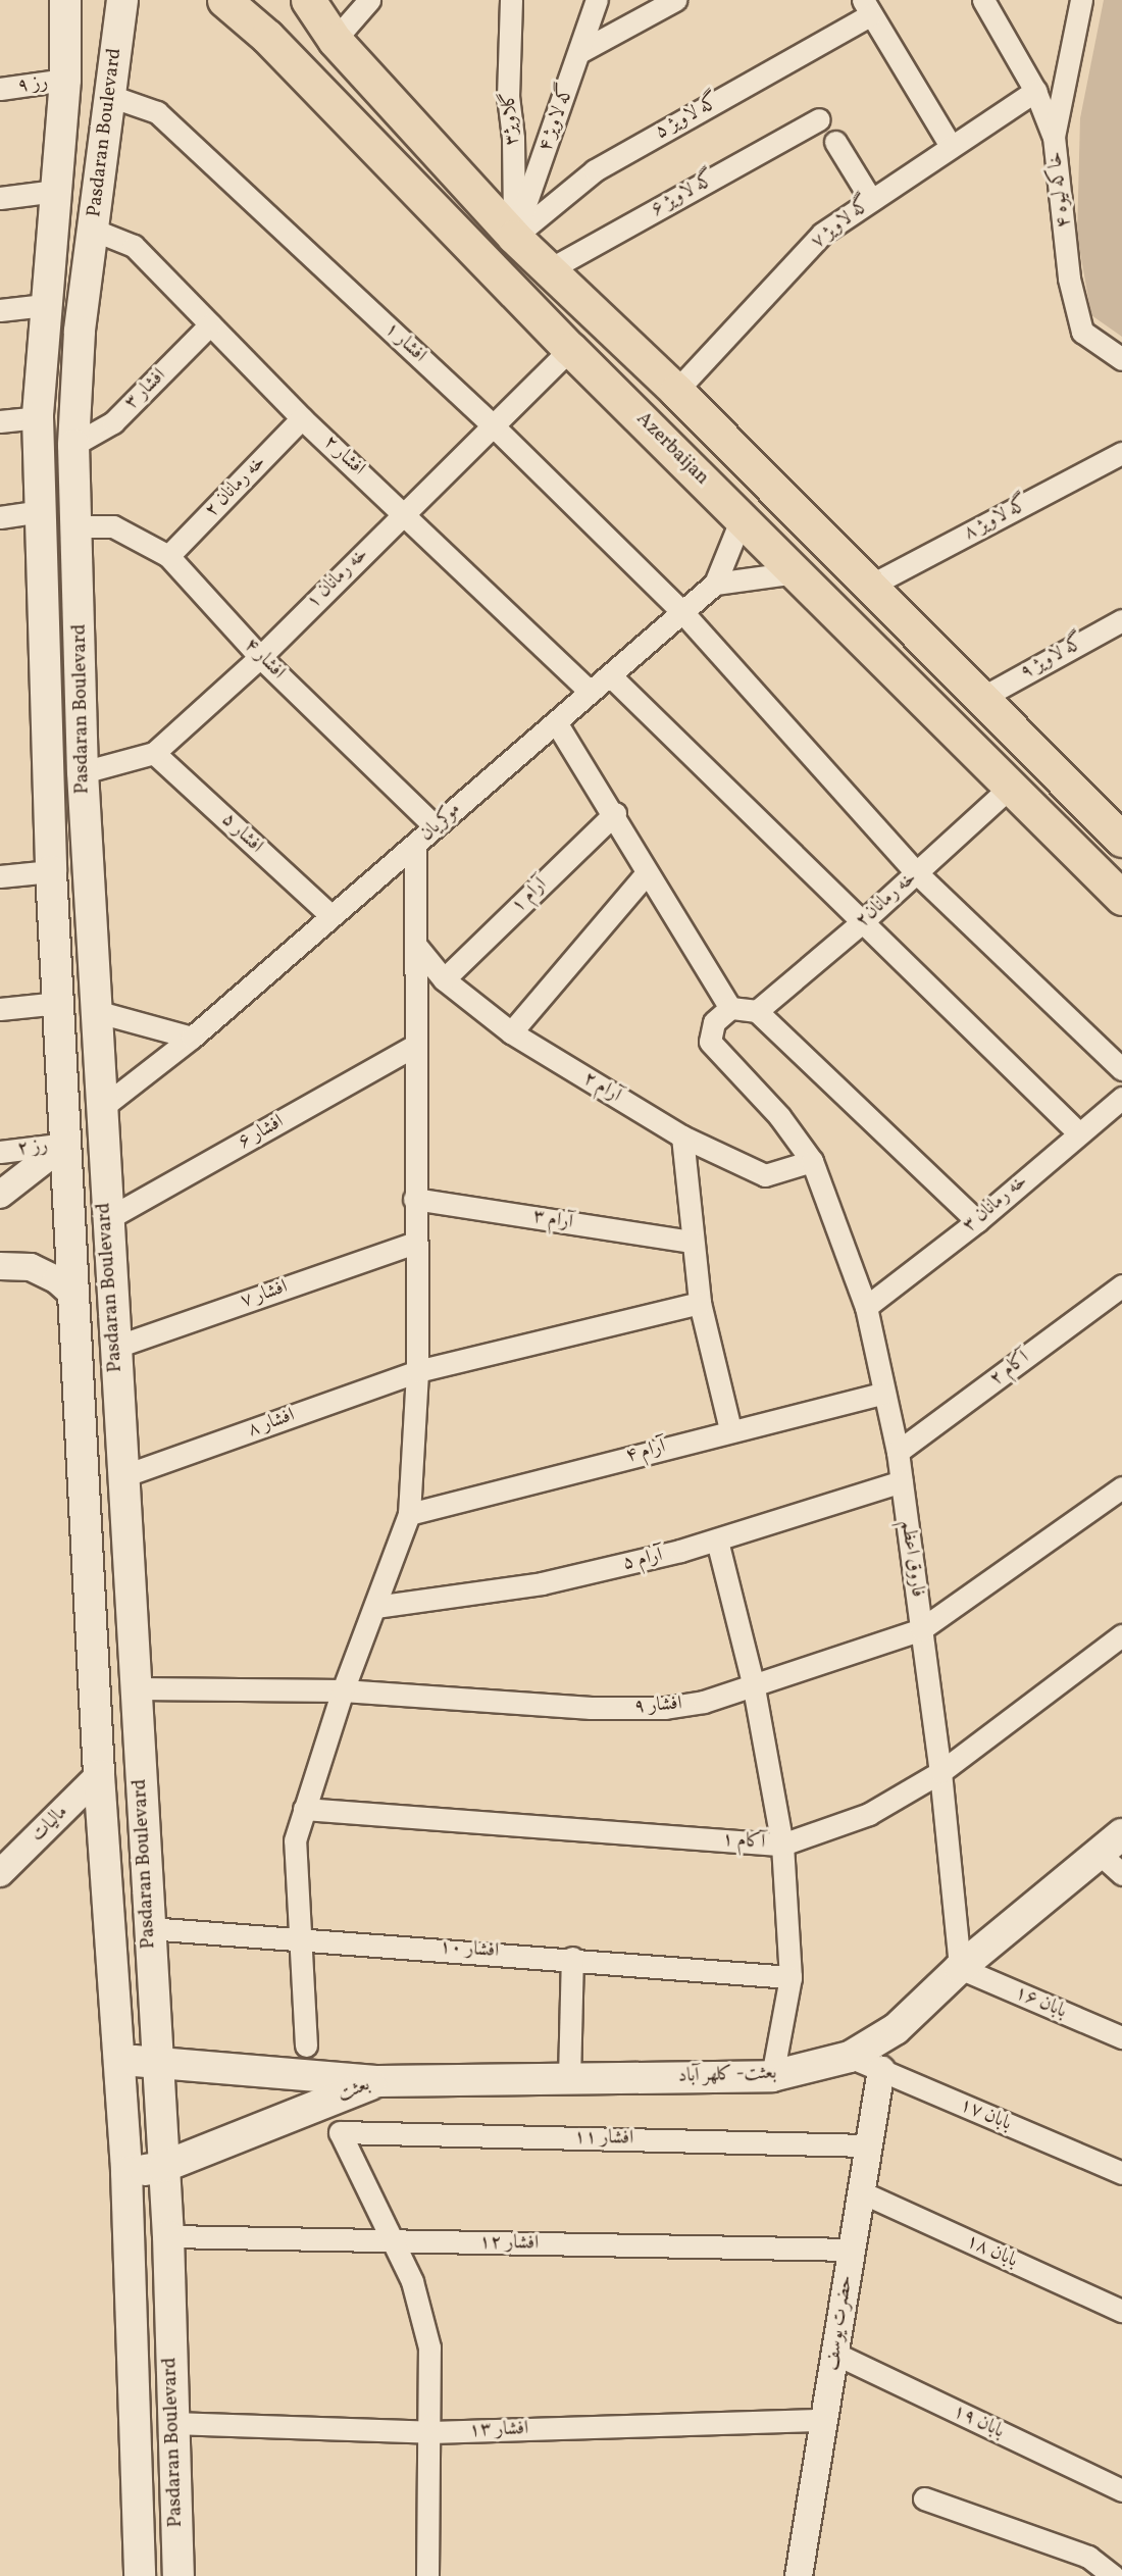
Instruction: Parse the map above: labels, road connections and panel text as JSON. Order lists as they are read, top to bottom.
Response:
{
  "streets": {
    "main road": [
      "Pasdaran Boulevard",
      "Azerbaijan",
      "بعثت- کلهر آباد",
      "بعثت"
    ],
    "street": [
      "رز ۹",
      "گه لاویژ ۵",
      "گلاویژ۳",
      "گه لاویژ ۴",
      "خاکه لیوه ۴",
      "گه لاویژ ۶",
      "گه لاویژ ۷",
      "افشار ۱",
      "افشار ۳",
      "افشار ۲",
      "خه رمانان ۲",
      "گه لاویژ ۸",
      "خه رمانان ۱",
      "گه لاویژ ۹",
      "افشار ۴",
      "موکریان",
      "افشار ۵",
      "آرام ۱",
      "خه رمانان۲",
      "آرام ۲",
      "افشار ۶",
      "رز ۲",
      "خه رمانان ۳",
      "آرام ۳",
      "افشار ۷",
      "آکام ۲",
      "افشار ۸",
      "آرام ۴",
      "فاروق اعظم",
      "آرام ۵",
      "افشار ۹",
      "مالیات",
      "آکام ۱",
      "افشار ۱۰",
      "بابان ۱۶",
      "بابان ۱۷",
      "افشار ۱۱",
      "افشار ۱۲",
      "بابان ۱۸",
      "حضرت یوسف",
      "بابان ۱۹",
      "افشار ۱۳"
    ]
  },
  "crossings": [
    ["رز ۹", "Pasdaran Boulevard"],
    ["گه لاویژ ۵", "گلاویژ۳"],
    ["گه لاویژ ۵", "گه لاویژ ۴"],
    ["گلاویژ۳", "گه لاویژ ۴"],
    ["Pasdaran Boulevard", "افشار ۱"],
    ["Pasdaran Boulevard", "افشار ۳"],
    ["Pasdaran Boulevard", "افشار ۲"],
    ["Pasdaran Boulevard", "خه رمانان ۱"],
    ["Pasdaran Boulevard", "افشار ۴"],
    ["Pasdaran Boulevard", "موکریان"],
    ["Pasdaran Boulevard", "افشار ۶"],
    ["Pasdaran Boulevard", "رز ۲"],
    ["Pasdaran Boulevard", "افشار ۷"],
    ["Pasdaran Boulevard", "افشار ۸"],
    ["Pasdaran Boulevard", "افشار ۹"],
    ["Pasdaran Boulevard", "مالیات"],
    ["Pasdaran Boulevard", "افشار ۱۰"],
    ["Pasdaran Boulevard", "بعثت"],
    ["Pasdaran Boulevard", "افشار ۱۲"],
    ["Pasdaran Boulevard", "افشار ۱۳"],
    ["افشار ۱", "خه رمانان ۱"],
    ["افشار ۱", "موکریان"],
    ["افشار ۱", "خه رمانان۲"],
    ["افشار ۳", "افشار ۲"],
    ["Azerbaijan", "خه رمانان ۱"],
    ["Azerbaijan", "خه رمانان۲"],
    ["افشار ۲", "خه رمانان ۲"],
    ["افشار ۲", "خه رمانان ۱"],
    ["افشار ۲", "موکریان"],
    ["خه رمانان ۲", "افشار ۴"],
    ["خه رمانان ۱", "افشار ۴"],
    ["خه رمانان ۱", "افشار ۵"],
    ["افشار ۴", "موکریان"],
    ["موکریان", "افشار ۵"],
    ["آرام ۱", "آرام ۲"],
    ["آرام ۲", "فاروق اعظم"],
    ["خه رمانان ۳", "فاروق اعظم"],
    ["آکام ۲", "فاروق اعظم"],
    ["آرام ۴", "فاروق اعظم"],
    ["فاروق اعظم", "آرام ۵"],
    ["فاروق اعظم", "افشار ۹"],
    ["فاروق اعظم", "آکام ۱"],
    ["فاروق اعظم", "بابان ۱۶"],
    ["فاروق اعظم", "بعثت- کلهر آباد"],
    ["بابان ۱۶", "بعثت- کلهر آباد"],
    ["بعثت- کلهر آباد", "بعثت"],
    ["بعثت- کلهر آباد", "بابان ۱۷"],
    ["بابان ۱۷", "حضرت یوسف"],
    ["افشار ۱۱", "افشار ۱۲"],
    ["افشار ۱۱", "حضرت یوسف"],
    ["افشار ۱۲", "حضرت یوسف"],
    ["بابان ۱۸", "حضرت یوسف"],
    ["حضرت یوسف", "بابان ۱۹"],
    ["حضرت یوسف", "افشار ۱۳"]
  ]
}
